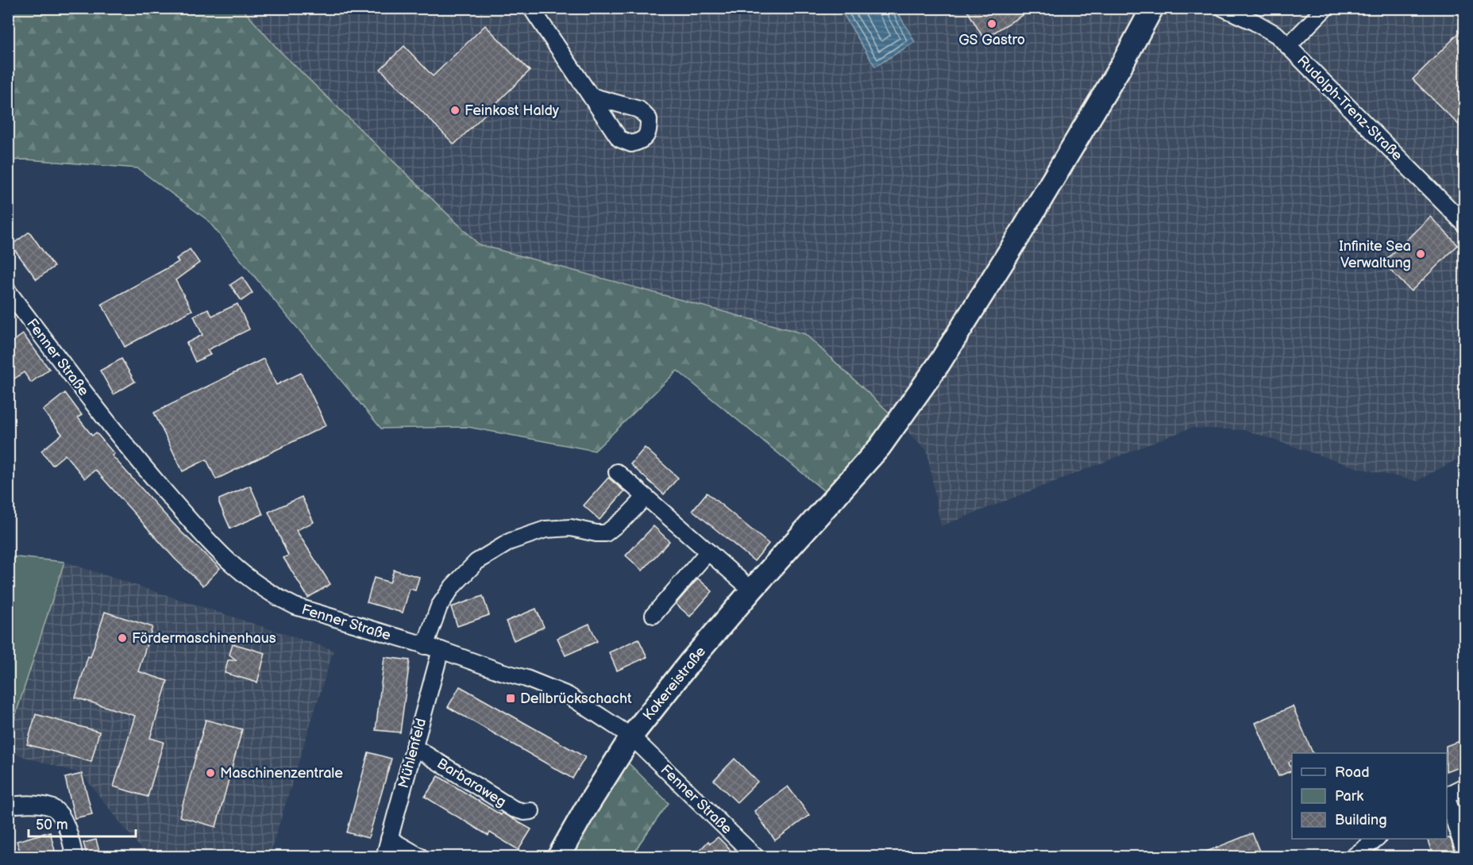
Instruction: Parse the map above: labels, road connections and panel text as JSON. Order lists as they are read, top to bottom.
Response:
{
  "streets": {
    "main road": ["Kokereistraße"],
    "street": [
      "Rudolph-Trenz-Straße",
      "Fenner Straße",
      "Mühlenfeld",
      "Barbaraweg"
    ]
  },
  "crossings": [
    ["Fenner Straße", "Kokereistraße"],
    ["Fenner Straße", "Mühlenfeld"],
    ["Mühlenfeld", "Barbaraweg"]
  ],
  "places": {
    "other": [
      "GS Gastro",
      "Feinkost Haldy",
      "Infinite Sea Verwaltung",
      "Fördermaschinenhaus",
      "Maschinenzentrale"
    ],
    "transit": ["Dellbrückschacht"]
  },
  "legend": ["Road", "Park", "Building"],
  "scale_bar": "50 m"
}
